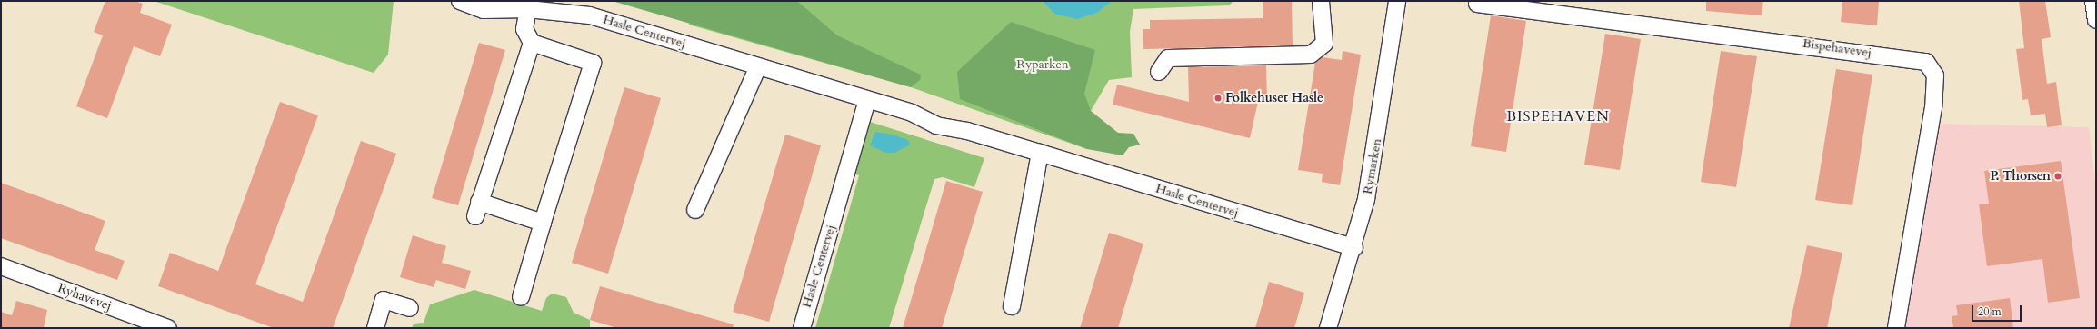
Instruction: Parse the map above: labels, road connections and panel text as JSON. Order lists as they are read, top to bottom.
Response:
{
  "streets": {
    "street": [
      "Hasle Centervej",
      "Bispehavevej",
      "Rymarken",
      "Ryhavevej"
    ]
  },
  "crossings": [
    ["Hasle Centervej", "Rymarken"]
  ],
  "districts": ["BISPEHAVEN"],
  "parks": ["Ryparken"],
  "places": ["Folkehuset Hasle", "P. Thorsen"],
  "scale_bar": "20 m"
}
